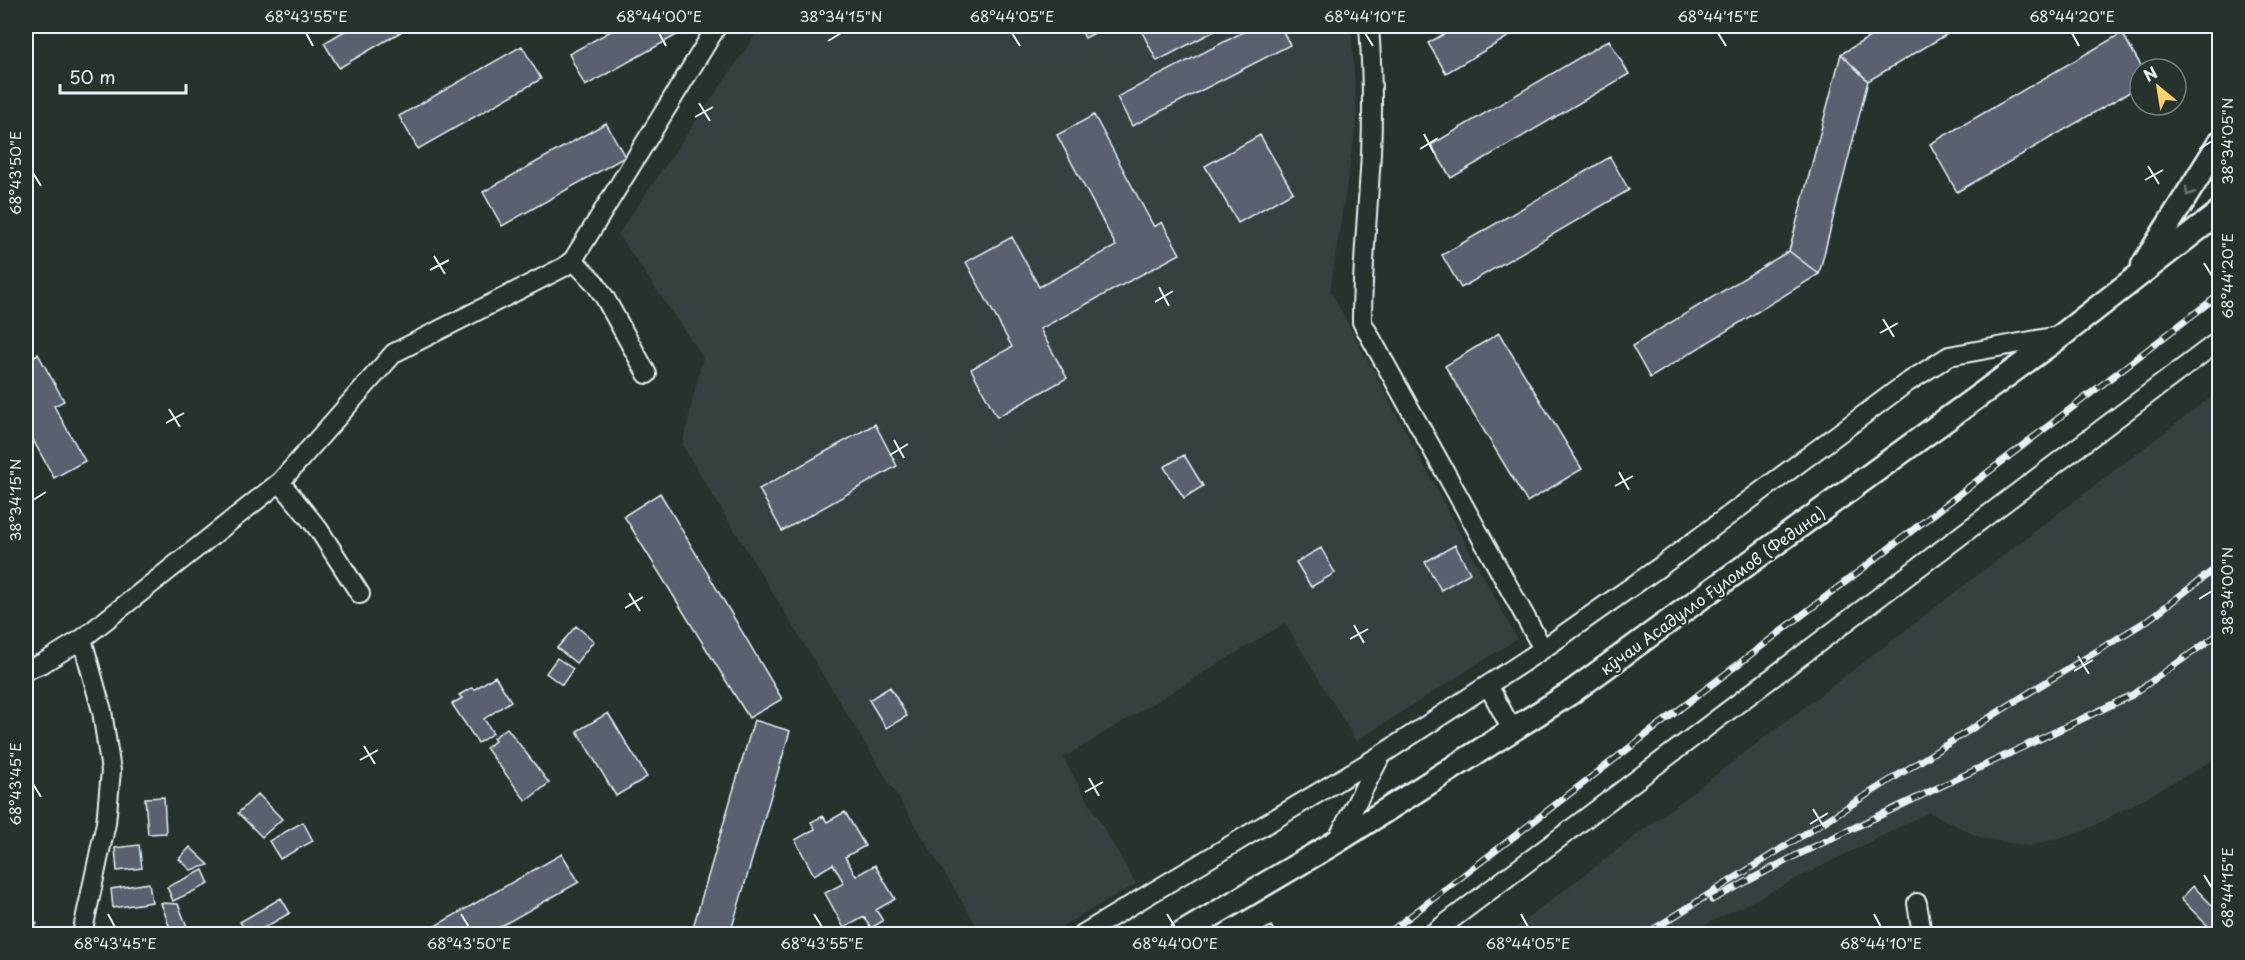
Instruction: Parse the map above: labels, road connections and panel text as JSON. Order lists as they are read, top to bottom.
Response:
{
  "streets": {
    "street": ["кӯчаи Асадулло Ғуломов (Федина)"]
  },
  "scale_bar": "50 m",
  "north": "top left",
  "coordinates": [
    "68°43'55\"E",
    "68°44'00\"E",
    "38°34'15\"N",
    "68°44'05\"E",
    "68°44'10\"E",
    "68°44'15\"E",
    "68°44'20\"E",
    "38°34'05\"N",
    "68°43'50\"E",
    "38°34'00\"N",
    "68°43'45\"E"
  ]
}
